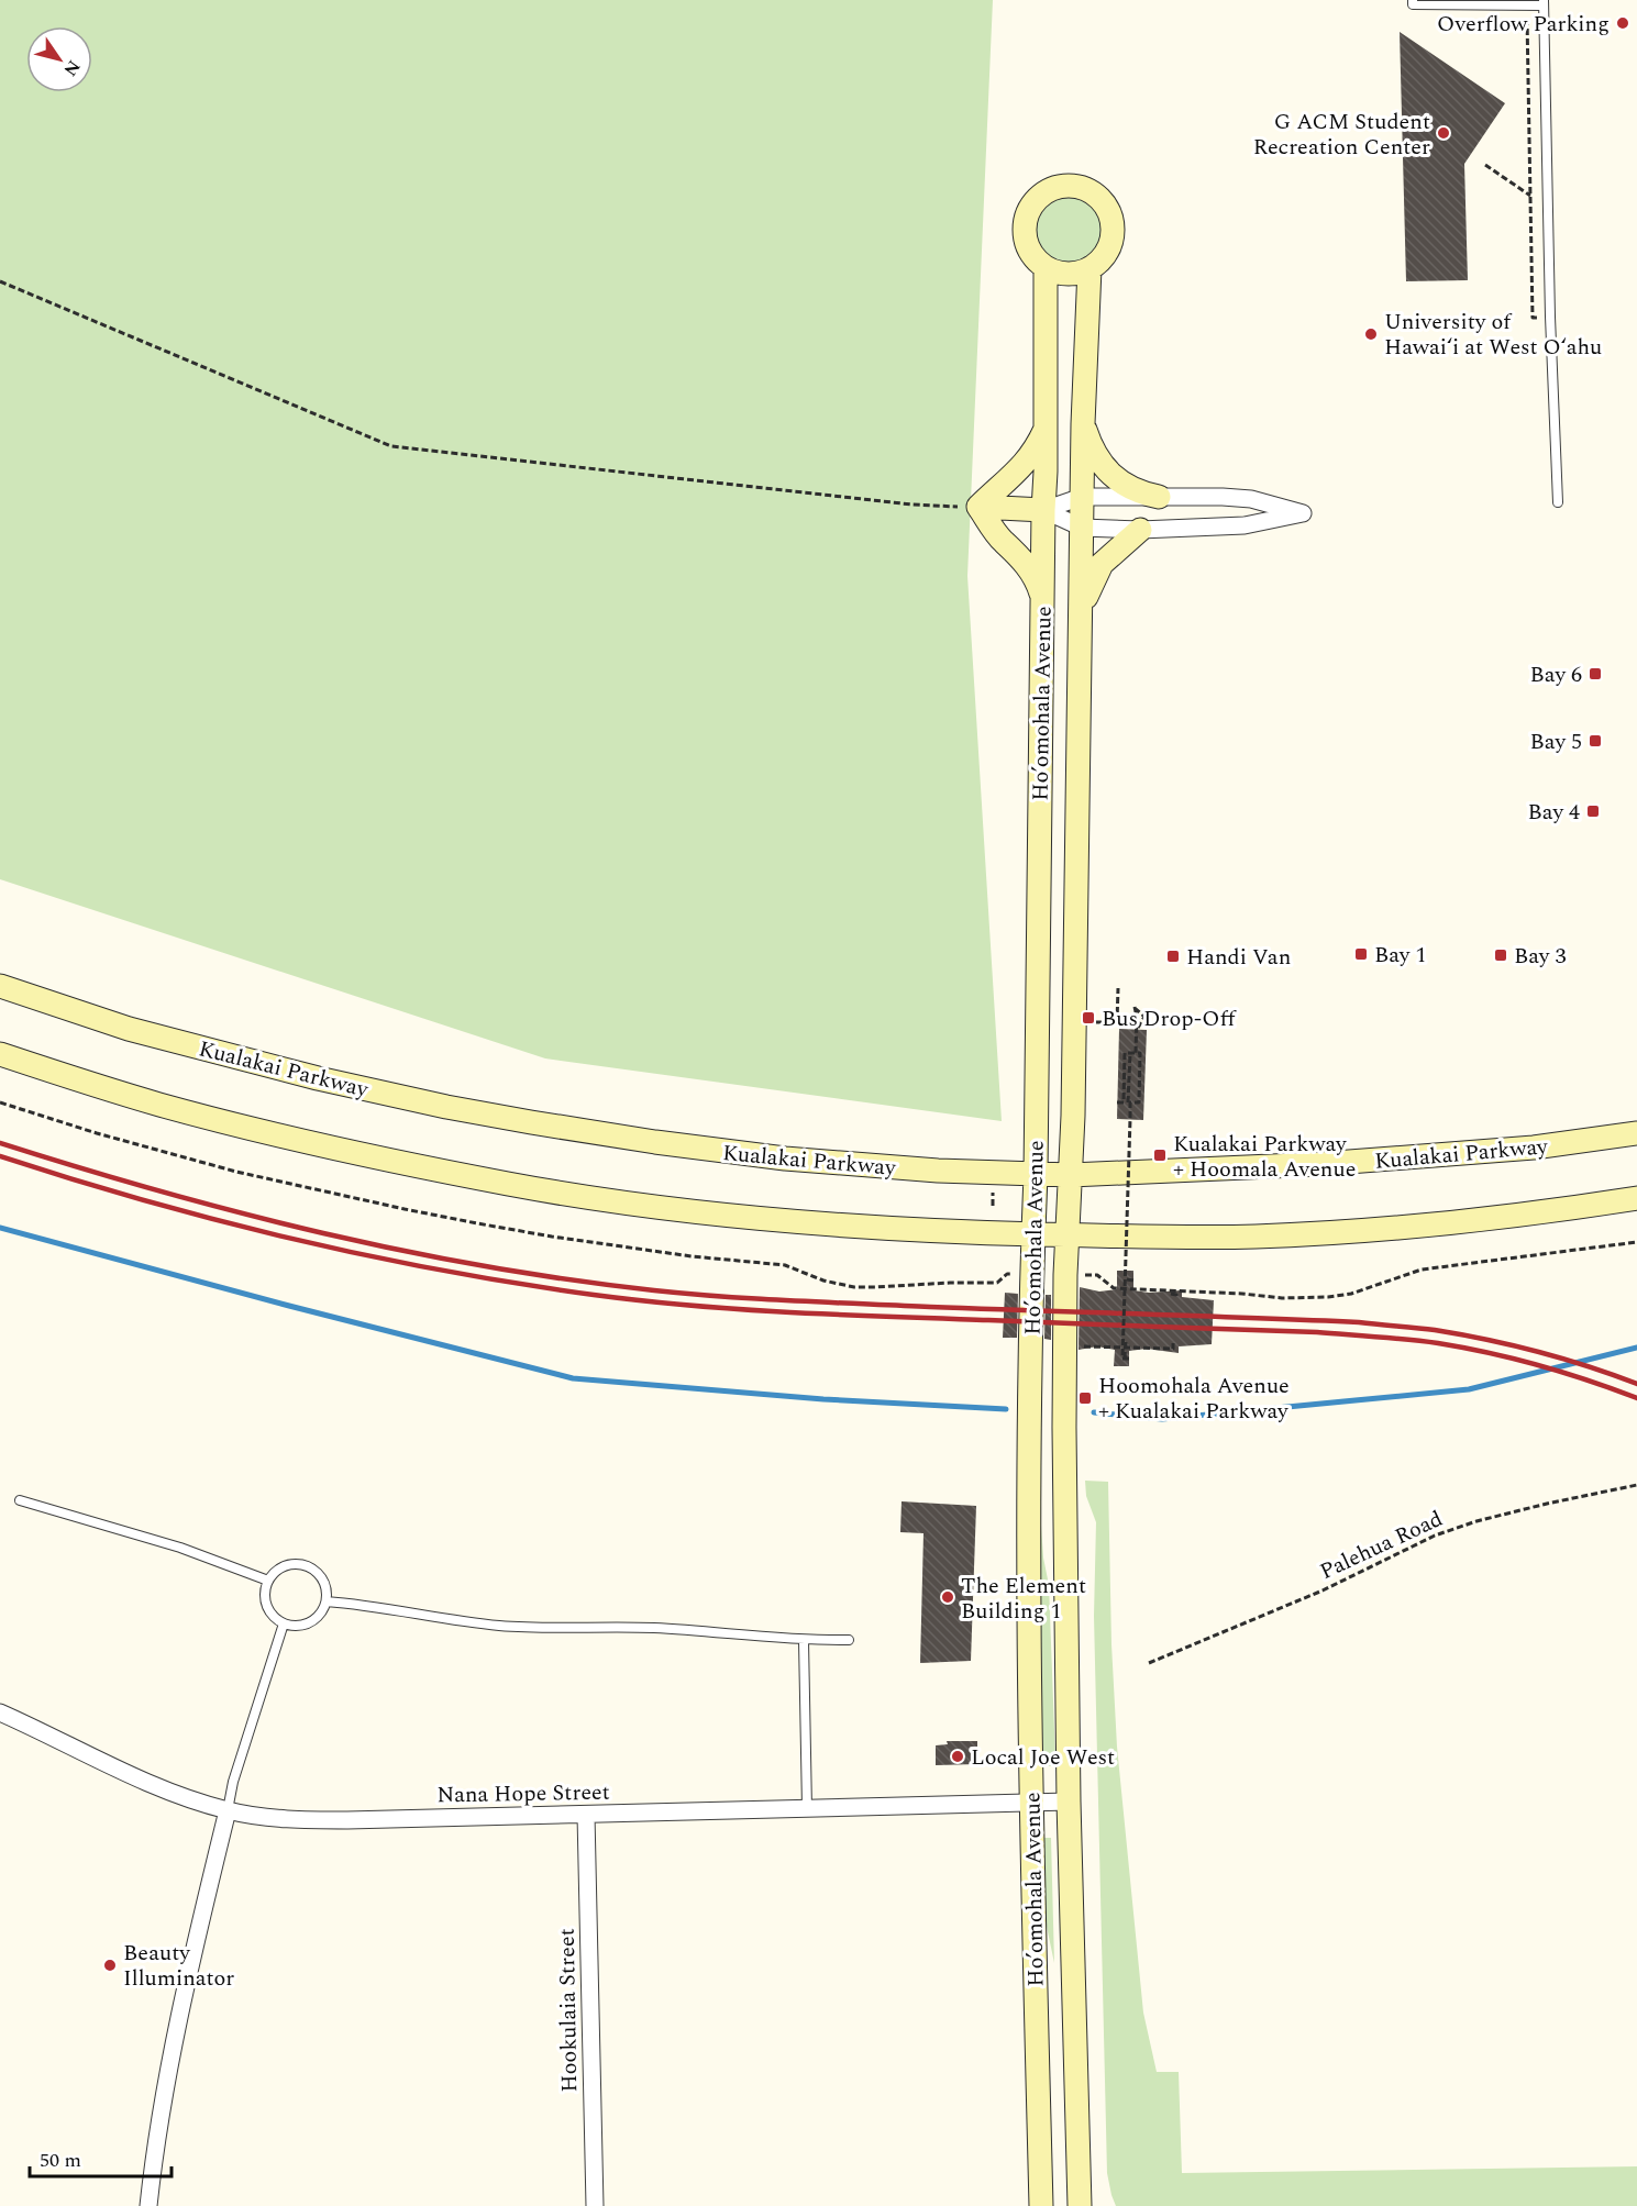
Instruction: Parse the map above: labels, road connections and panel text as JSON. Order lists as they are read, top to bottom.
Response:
{
  "streets": {
    "main road": ["Ho’omohala Avenue", "Kualakai Parkway"],
    "street": ["Nana Hope Street", "Hookulaia Street"],
    "path": ["Palehua Road"]
  },
  "crossings": [
    ["Ho’omohala Avenue", "Kualakai Parkway"],
    ["Ho’omohala Avenue", "Nana Hope Street"],
    ["Nana Hope Street", "Hookulaia Street"]
  ],
  "places": {
    "other": [
      "Overflow Parking",
      "G ACM Student Recreation Center",
      "University of Hawaiʻi at West Oʻahu",
      "The Element Building 1",
      "Local Joe West",
      "Beauty Illuminator"
    ],
    "transit": [
      "Bay 6",
      "Bay 5",
      "Bay 4",
      "Bay 1",
      "Bay 3",
      "Handi Van",
      "Bus Drop-Off",
      "Kualakai Parkway + Hoomala Avenue",
      "Hoomohala Avenue + Kualakai Parkway"
    ]
  },
  "scale_bar": "50 m",
  "north": "bottom right"
}
